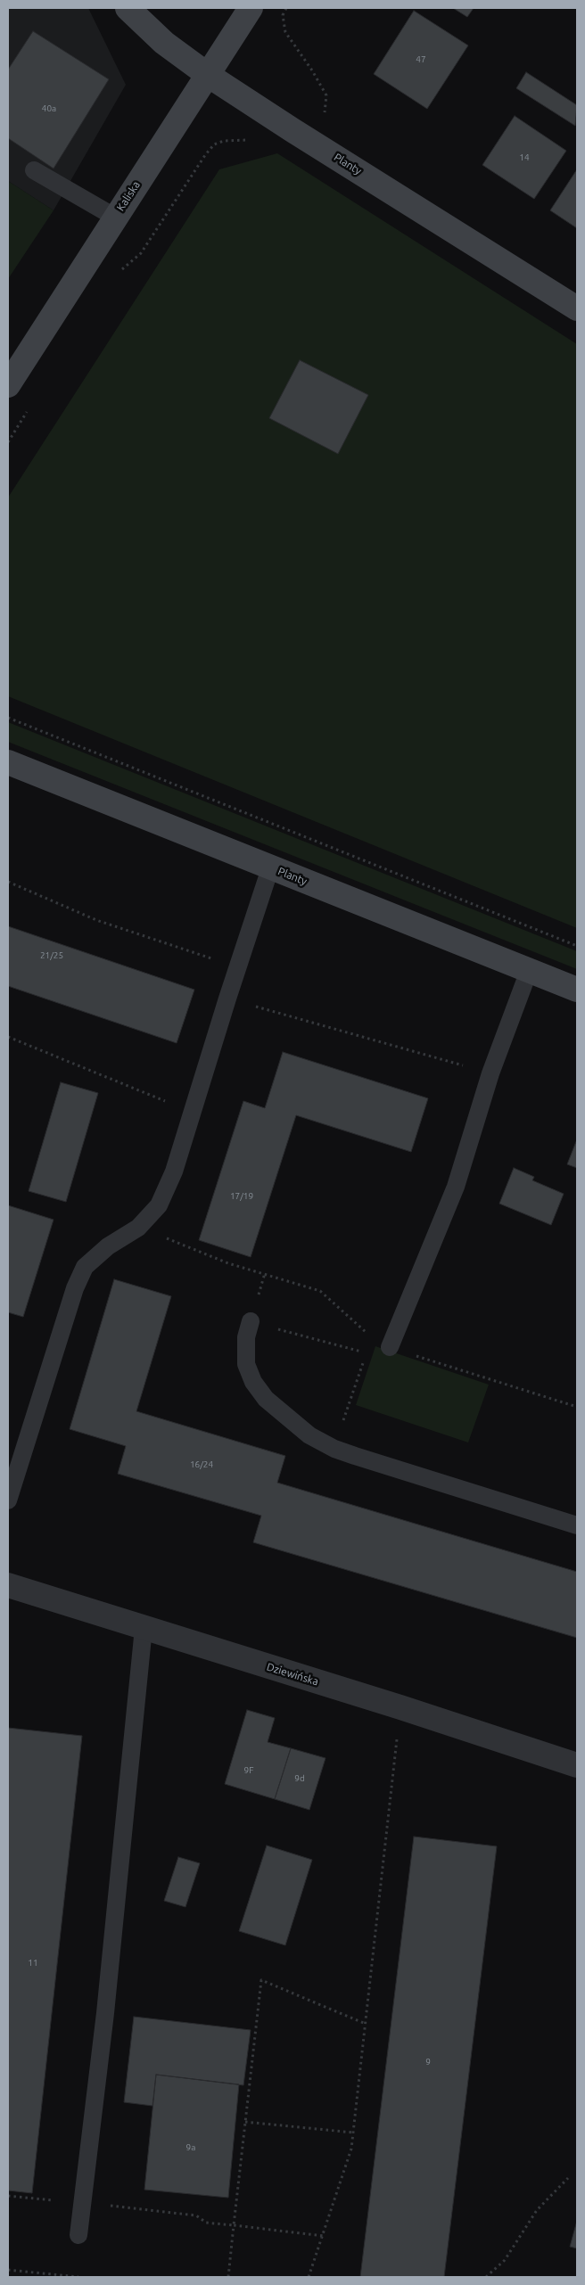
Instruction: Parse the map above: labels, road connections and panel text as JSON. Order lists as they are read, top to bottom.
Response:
{
  "streets": {
    "street": ["Planty", "Kaliska", "Dziewińska"]
  },
  "crossings": [
    ["Planty", "Kaliska"]
  ],
  "house_numbers": [
    "47",
    "40a",
    "14",
    "21/25",
    "17/19",
    "16/24",
    "9F",
    "9d",
    "11",
    "9",
    "9a"
  ]
}
